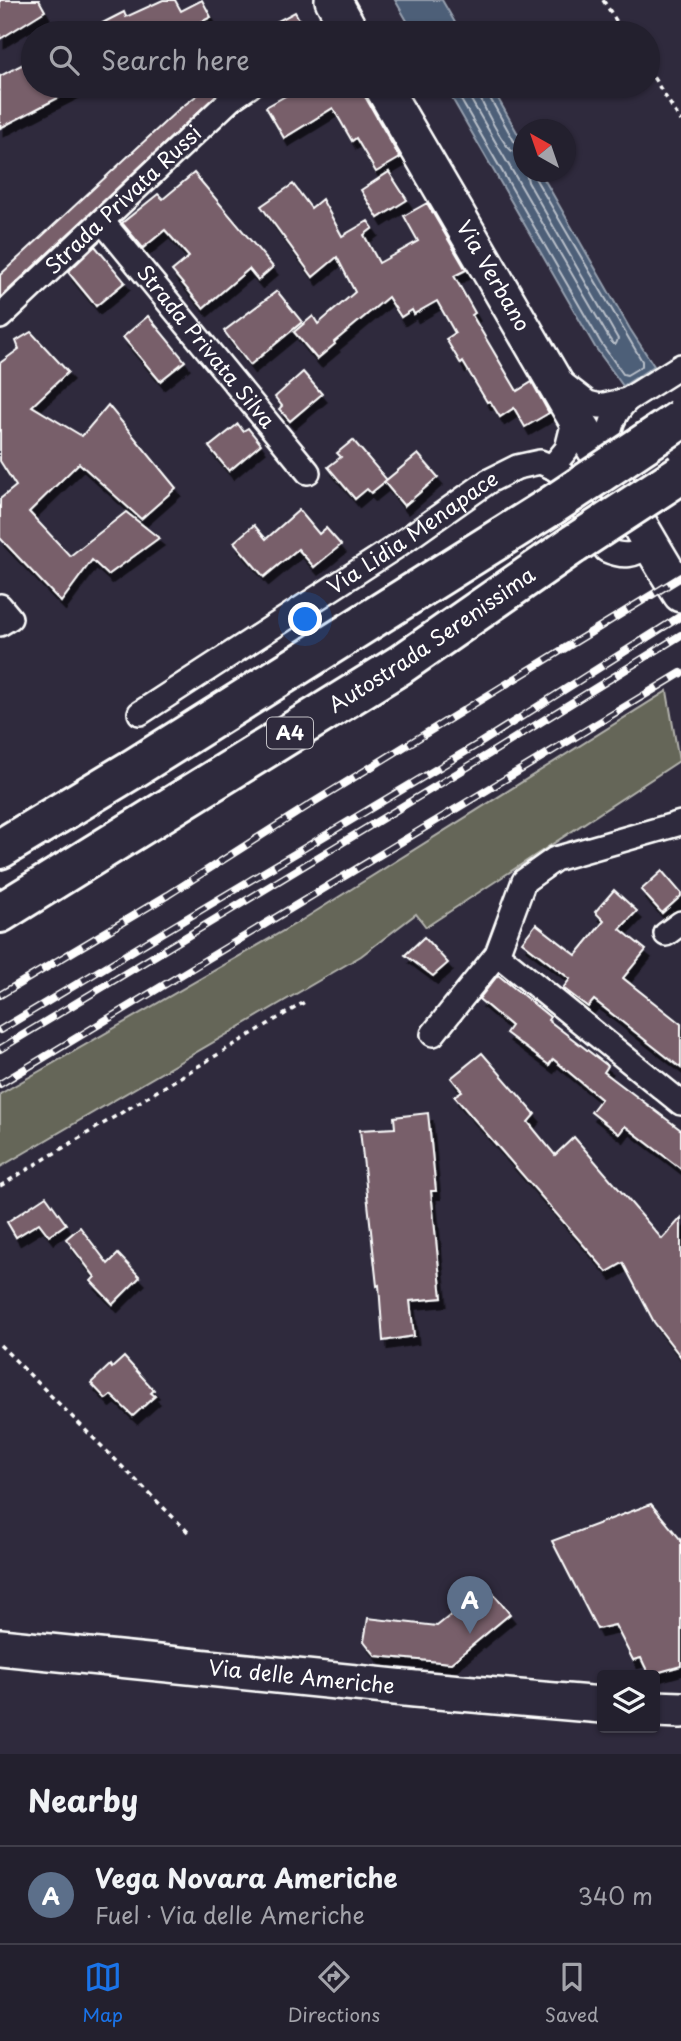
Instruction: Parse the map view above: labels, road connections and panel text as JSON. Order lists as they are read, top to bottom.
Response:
{
  "streets": {
    "highway": ["Autostrada Serenissima", "A4"],
    "main road": ["Via Verbano", "Via delle Americhe"],
    "street": ["Strada Privata Russi", "Strada Privata Silva", "Via Lidia Menapace"]
  },
  "crossings": [
    ["Strada Privata Russi", "Strada Privata Silva"]
  ],
  "north": "top left",
  "page": {
    "search": "Search here",
    "pins": "A",
    "heading": "Nearby",
    "list": [
      {
        "mark": "A",
        "name": "Vega Novara Americhe",
        "note": "Fuel · Via delle Americhe",
        "value": "340 m"
      }
    ],
    "nav": ["Map", "Directions", "Saved"]
  }
}
